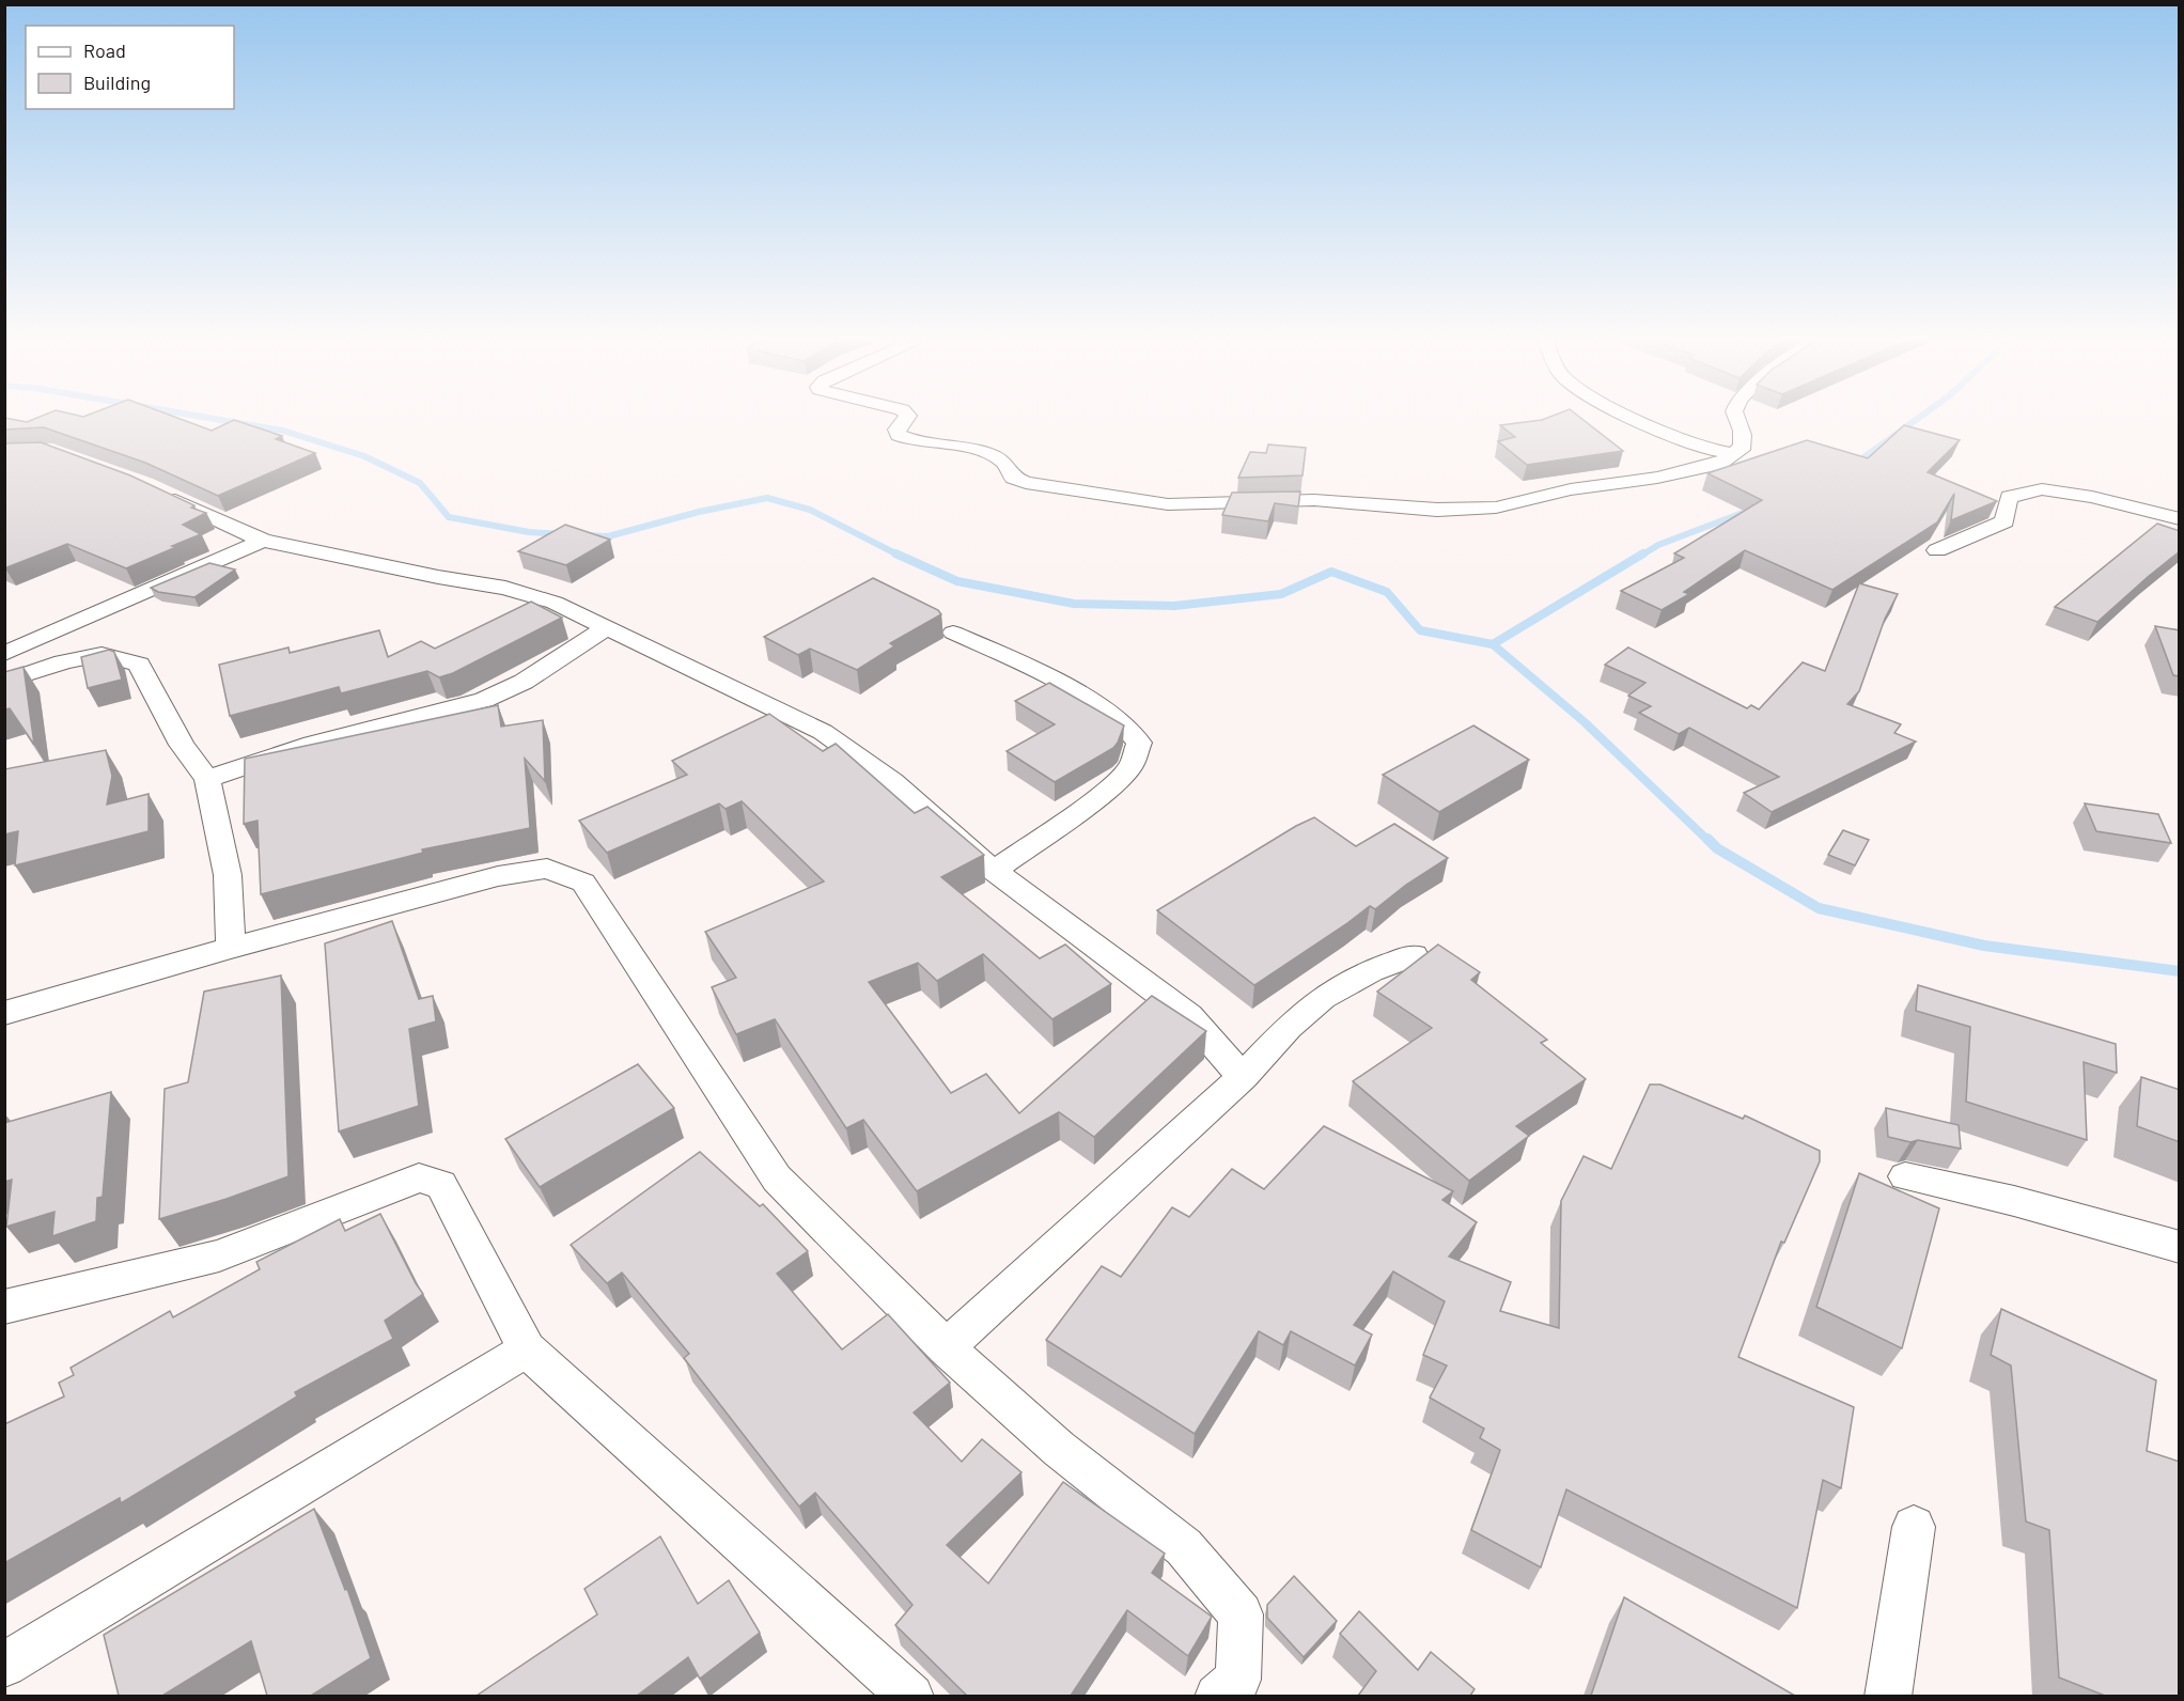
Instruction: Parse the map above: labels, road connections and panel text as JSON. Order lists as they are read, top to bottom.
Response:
{
  "legend": ["Road", "Building"]
}
